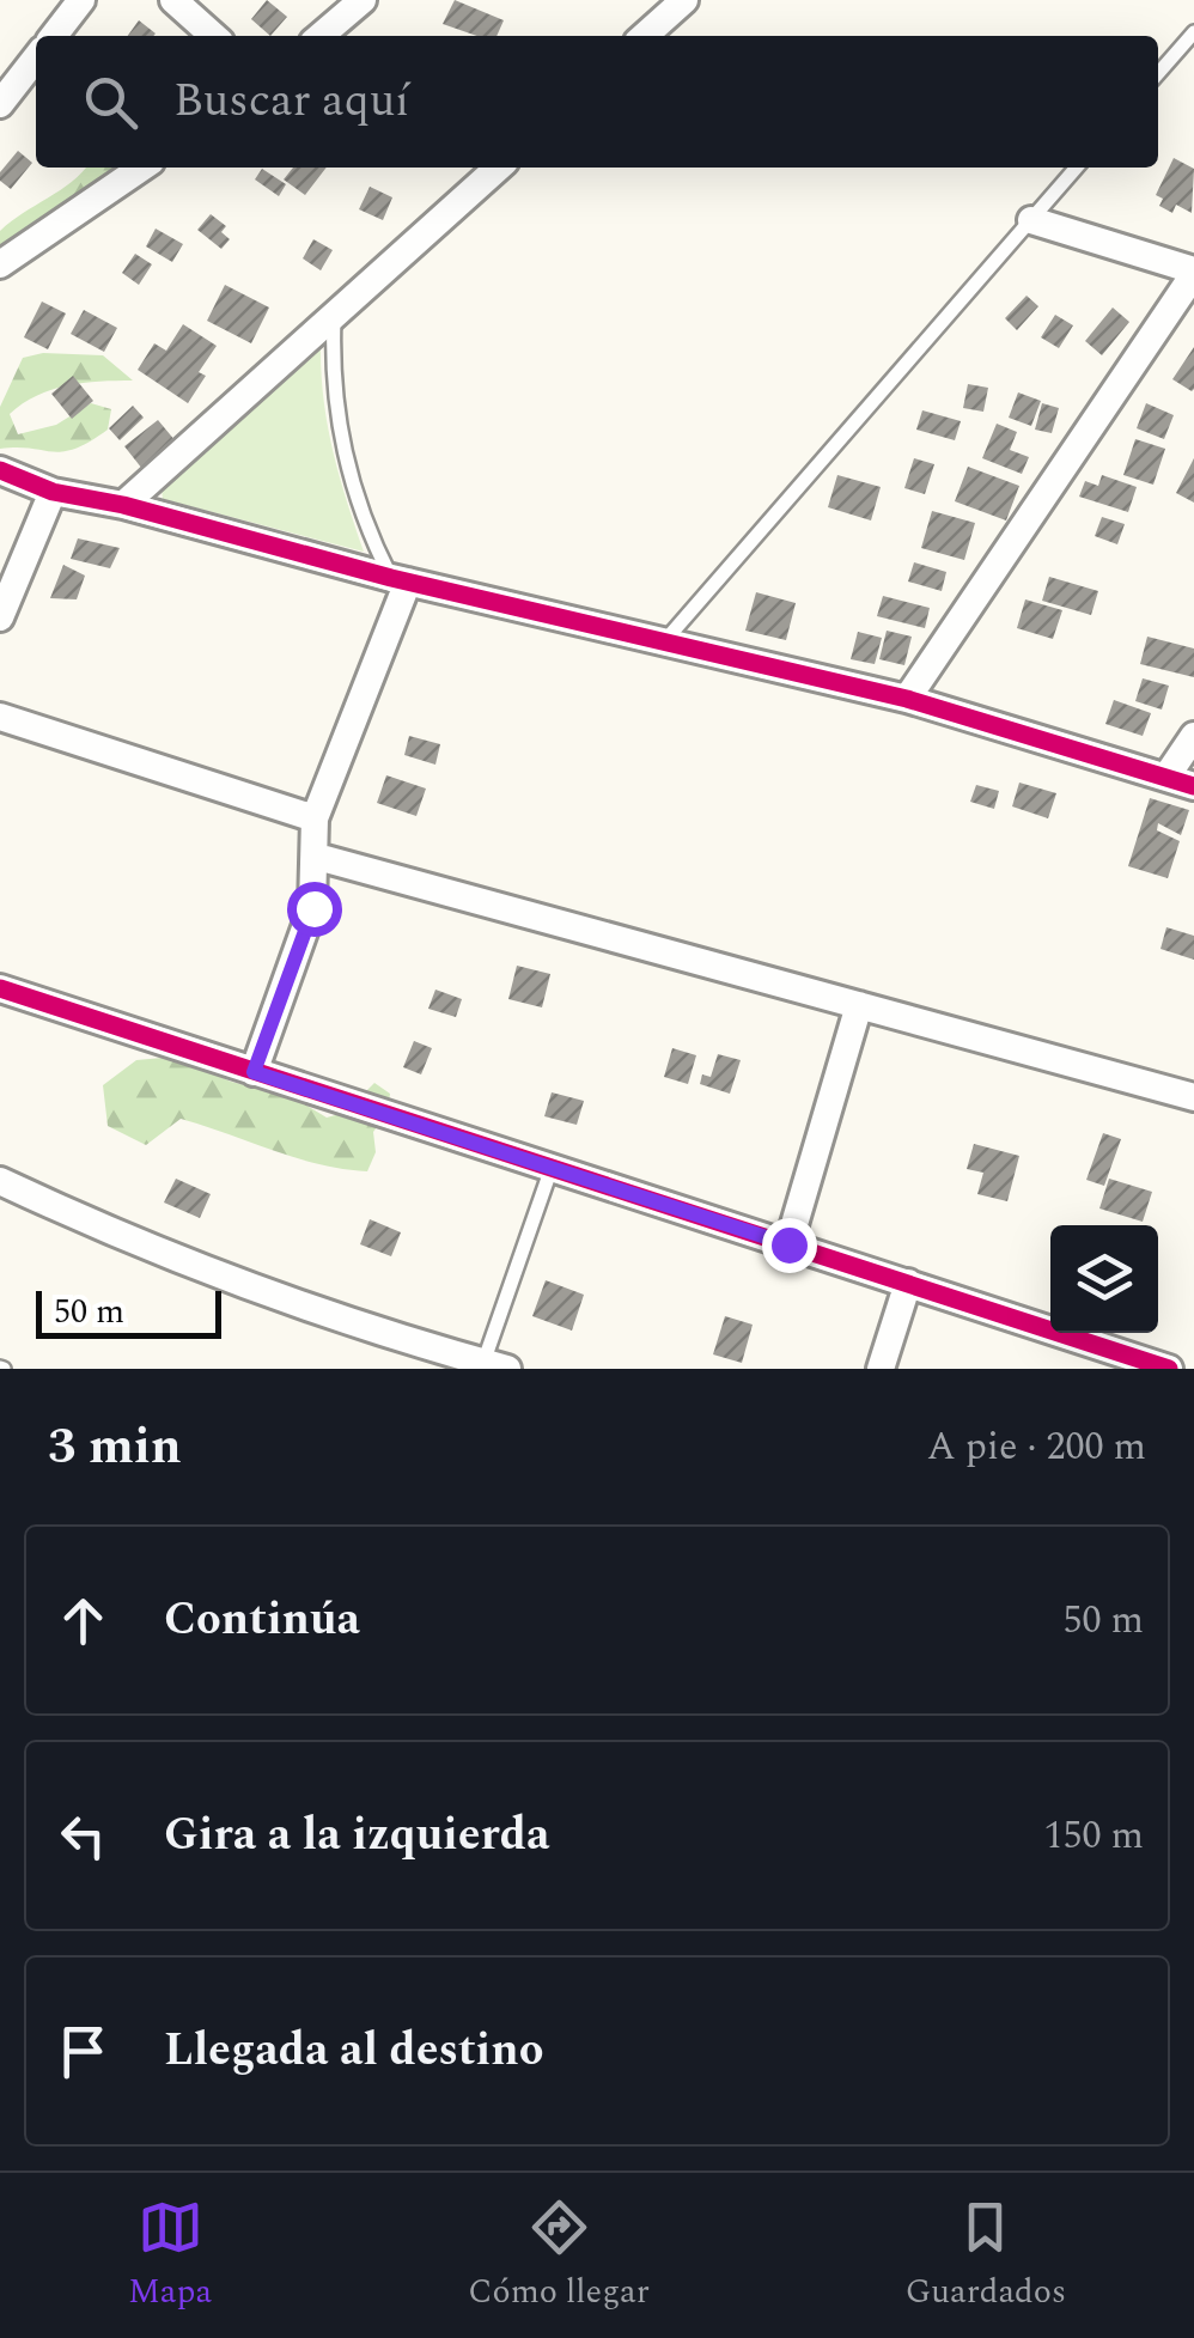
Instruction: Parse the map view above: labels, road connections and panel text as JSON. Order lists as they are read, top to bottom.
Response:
{
  "scale_bar": "50 m",
  "page": {
    "search": "Buscar aquí",
    "scale": "50 m",
    "heading": ["3 min", "A pie · 200 m"],
    "list": [
      ["Continúa", "50 m"],
      ["Gira a la izquierda", "150 m"],
      "Llegada al destino"
    ],
    "nav": ["Mapa", "Cómo llegar", "Guardados"]
  }
}
